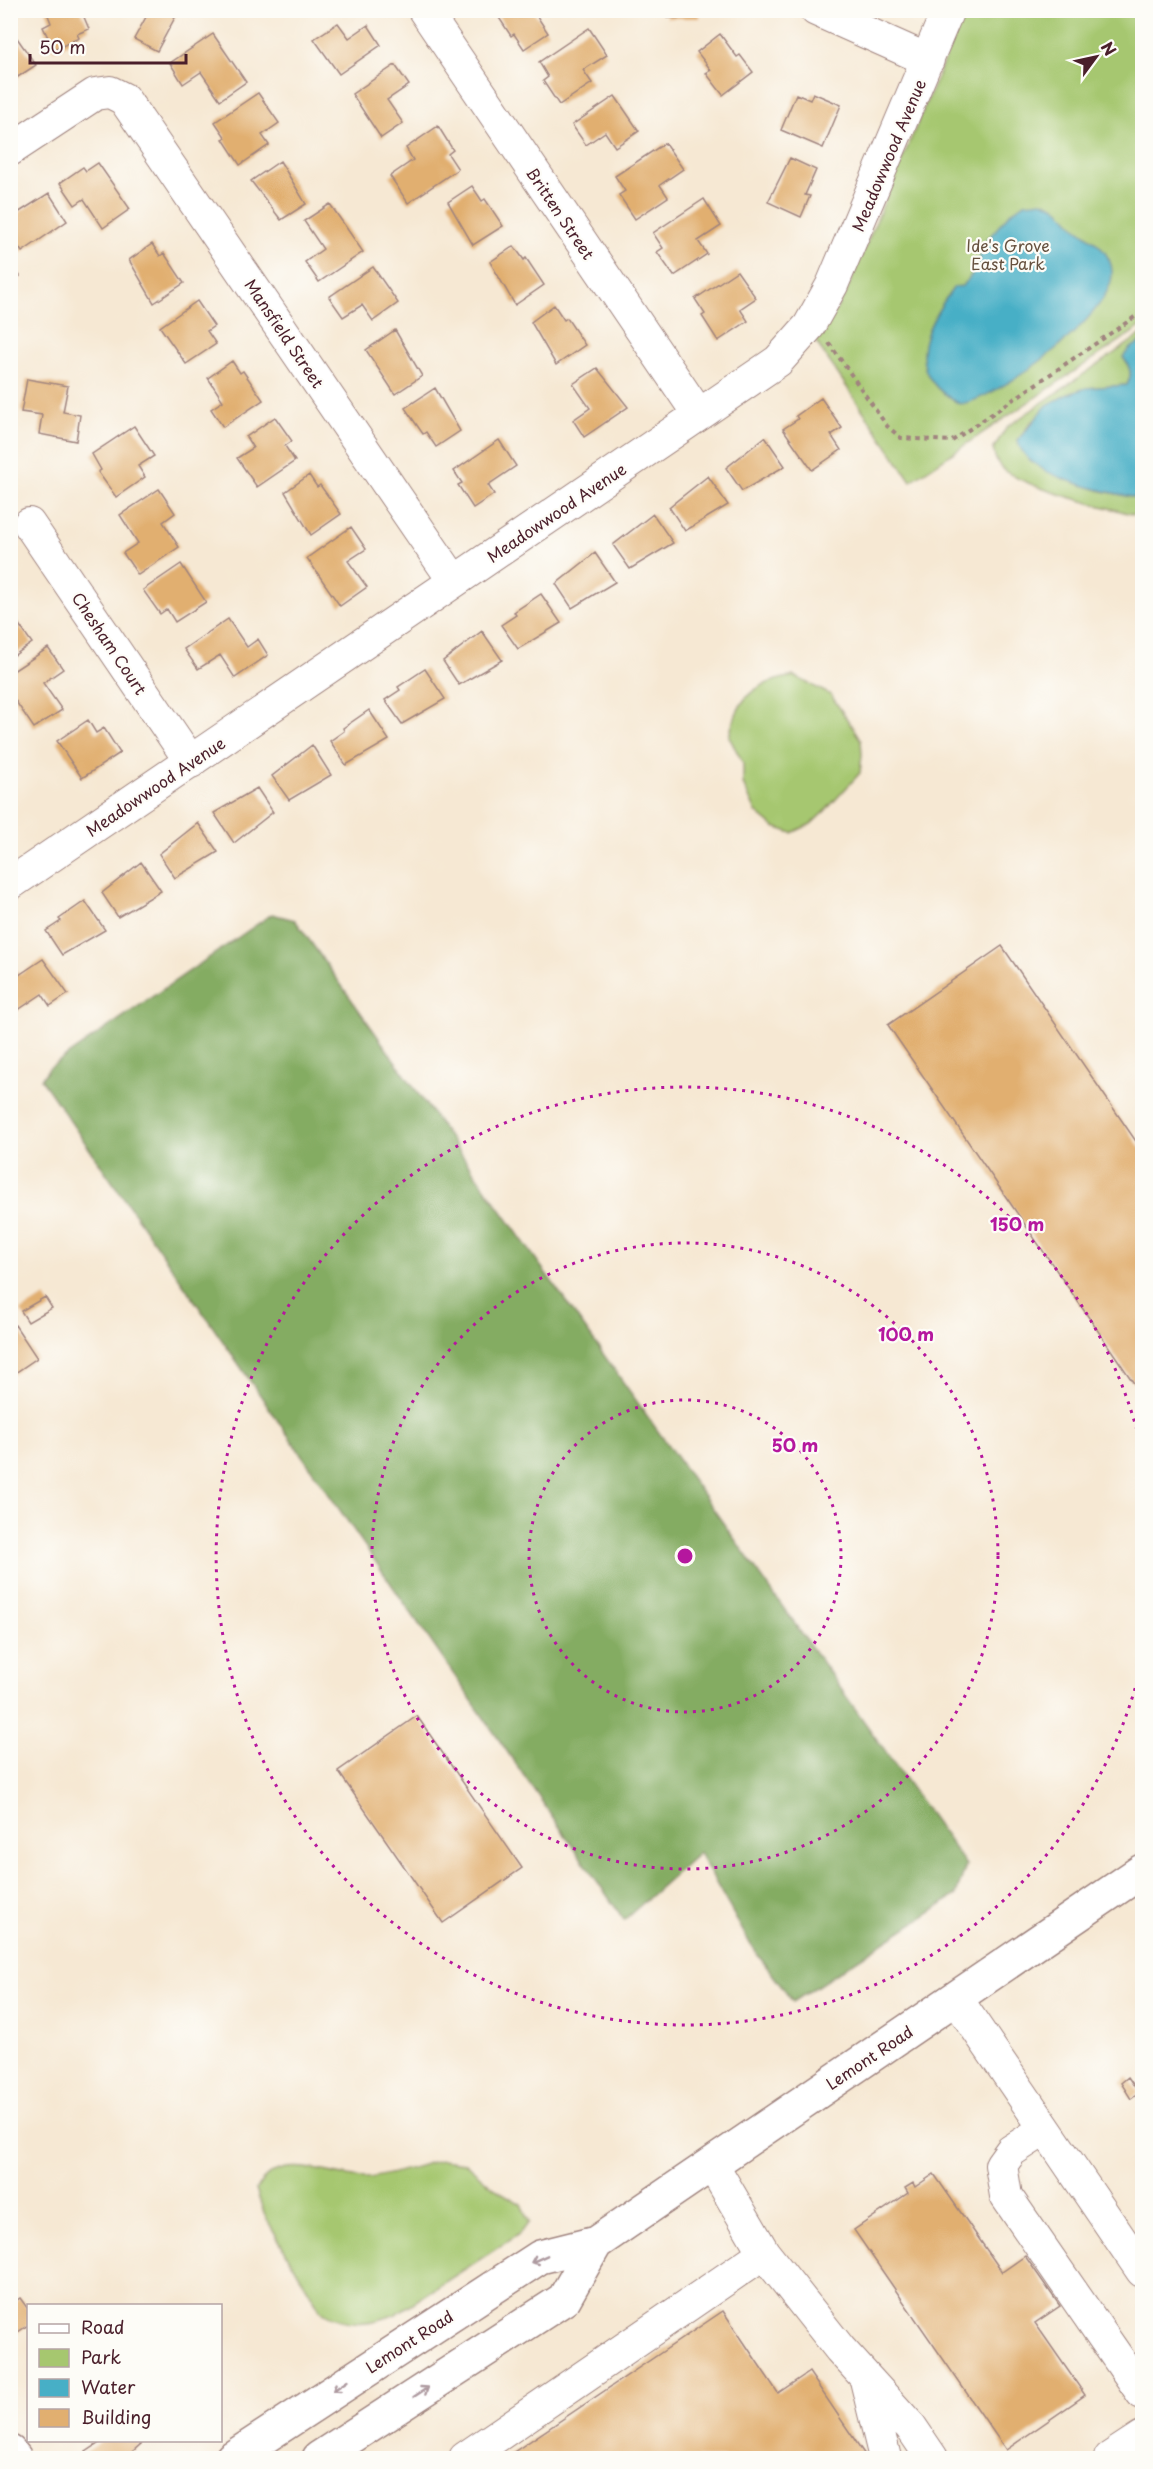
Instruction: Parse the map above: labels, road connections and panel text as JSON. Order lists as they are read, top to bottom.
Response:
{
  "streets": {
    "main road": ["Lemont Road"],
    "street": [
      "Meadowwood Avenue",
      "Britten Street",
      "Mansfield Street",
      "Chesham Court"
    ]
  },
  "crossings": [
    ["Meadowwood Avenue", "Britten Street"],
    ["Meadowwood Avenue", "Mansfield Street"],
    ["Meadowwood Avenue", "Chesham Court"]
  ],
  "parks": ["Ide's Grove East Park"],
  "legend": [
    "Road",
    "Park",
    "Water",
    "Building"
  ],
  "scale_bar": "50 m",
  "north": "top right",
  "rings": ["150 m", "100 m", "50 m"]
}
